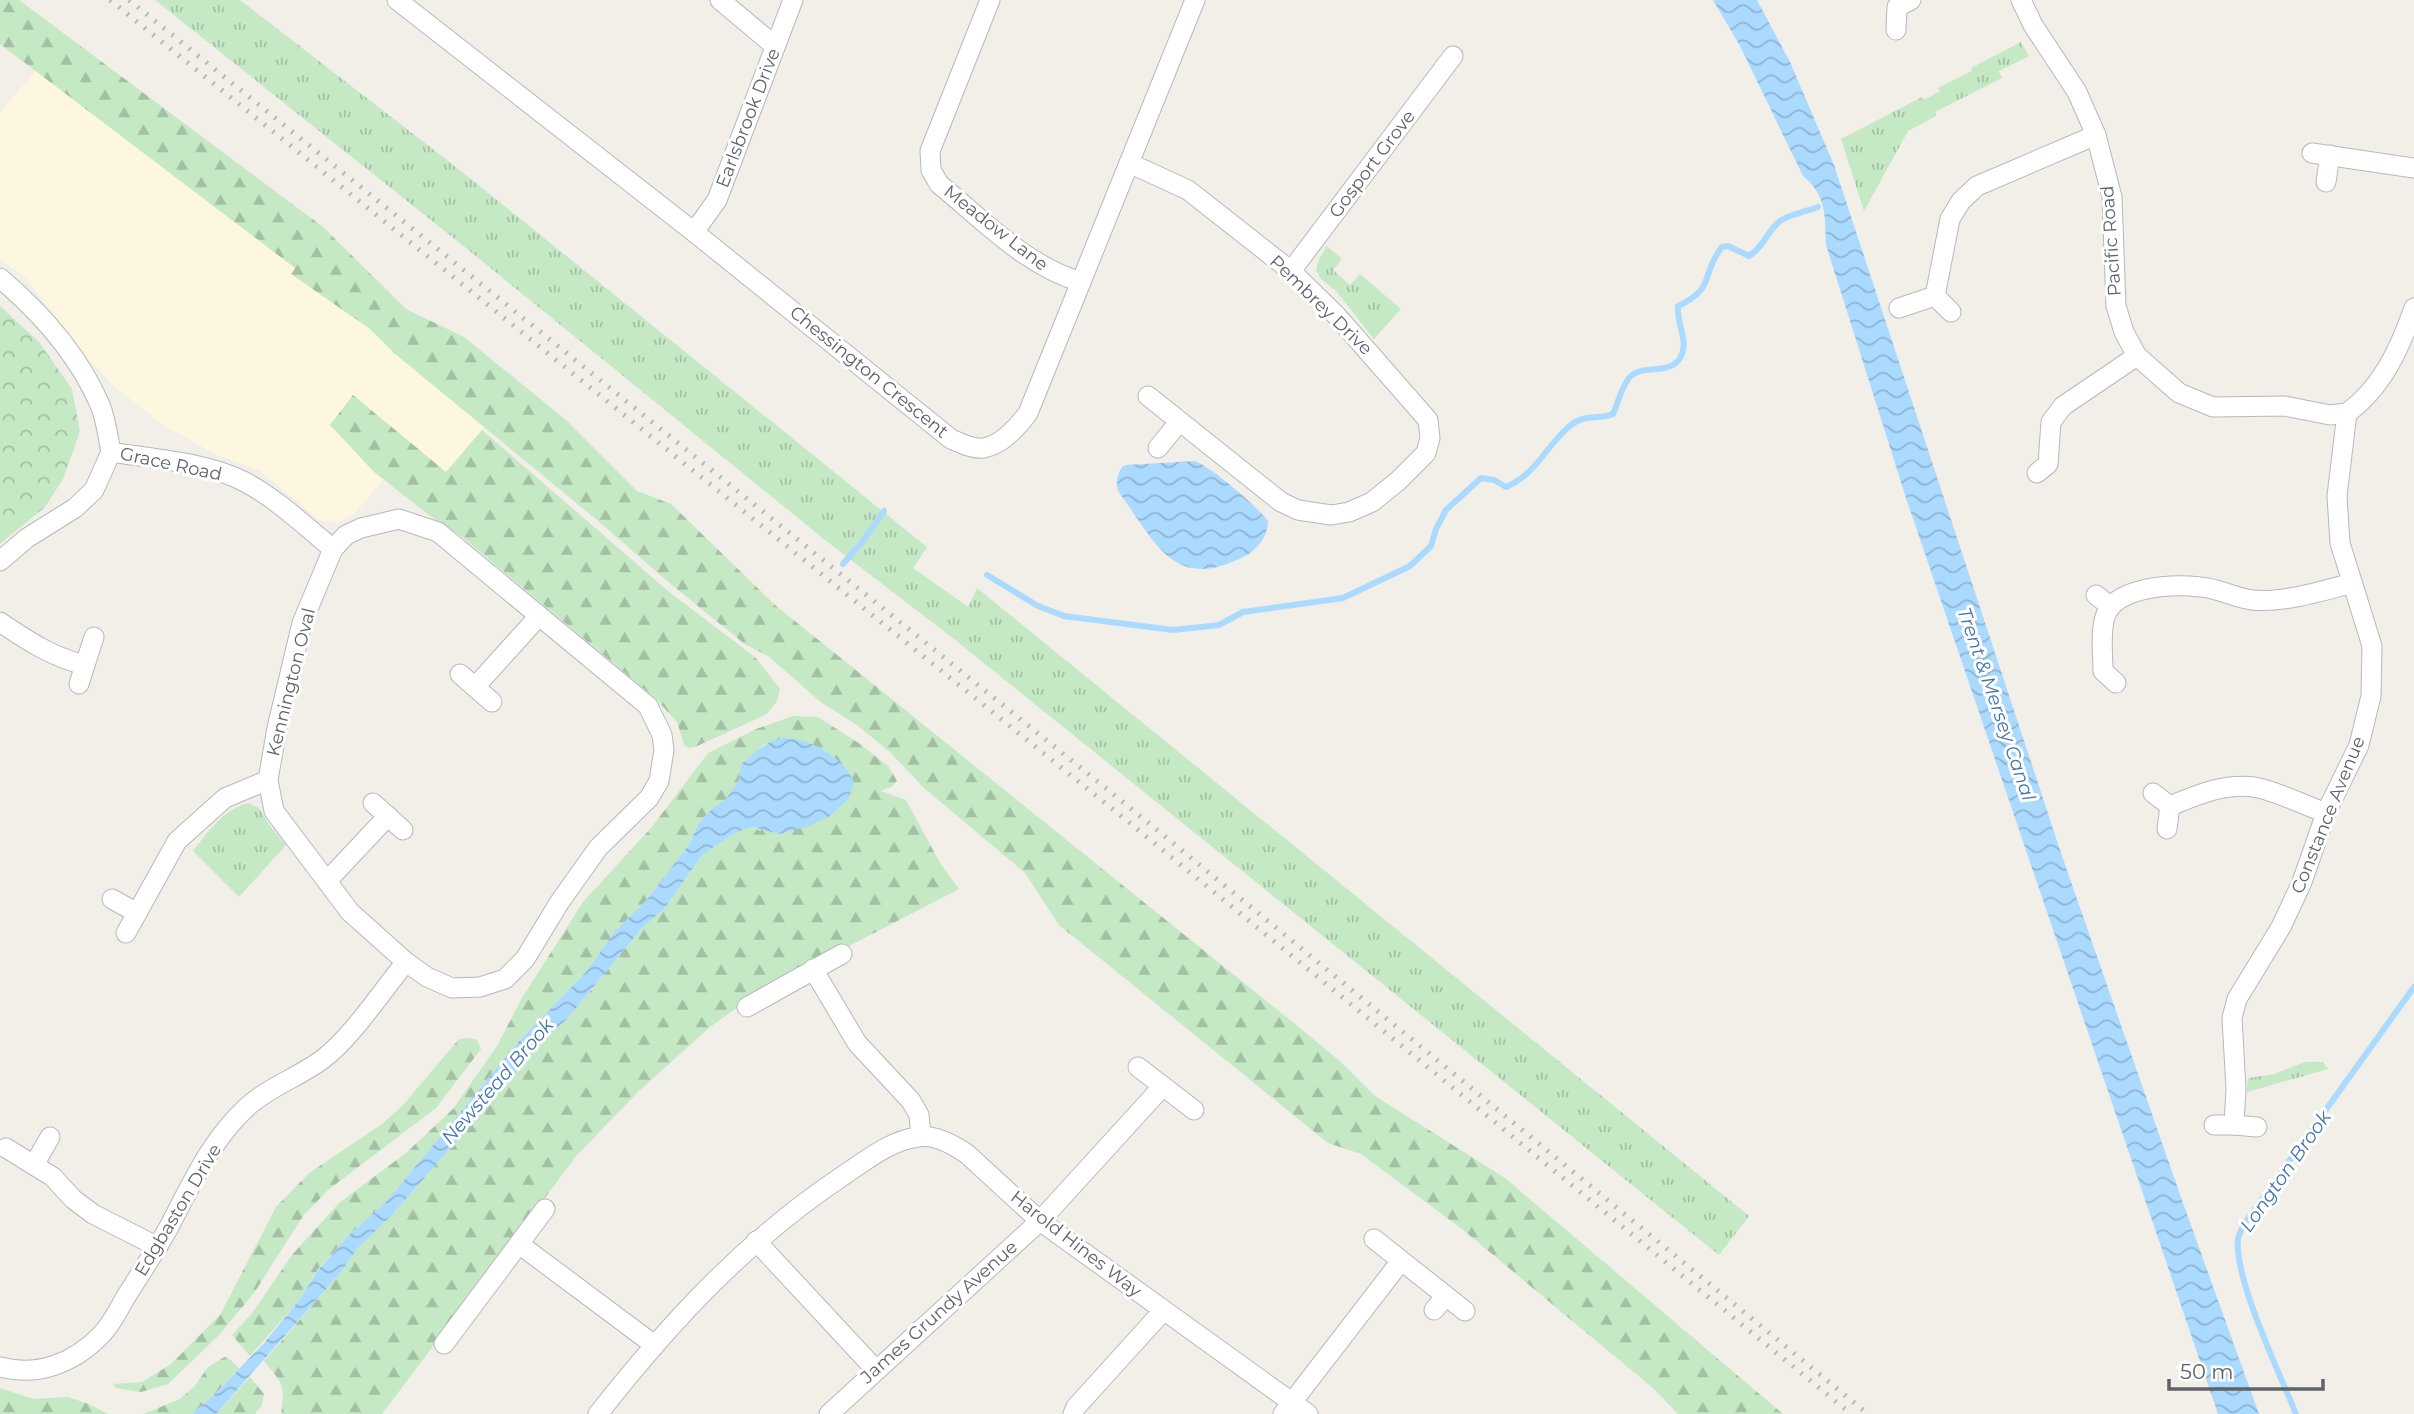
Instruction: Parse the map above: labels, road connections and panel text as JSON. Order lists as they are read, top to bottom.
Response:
{
  "streets": {
    "street": [
      "Earlsbrook Drive",
      "Gosport Grove",
      "Meadow Lane",
      "Pacific Road",
      "Pembrey Drive",
      "Chessington Crescent",
      "Grace Road",
      "Kennington Oval",
      "Constance Avenue",
      "Edgbaston Drive",
      "Harold Hines Way",
      "James Grundy Avenue"
    ]
  },
  "crossings": [
    ["Earlsbrook Drive", "Chessington Crescent"],
    ["Gosport Grove", "Pembrey Drive"],
    ["Meadow Lane", "Chessington Crescent"],
    ["Pacific Road", "Constance Avenue"],
    ["Pembrey Drive", "Chessington Crescent"],
    ["Grace Road", "Kennington Oval"],
    ["Kennington Oval", "Edgbaston Drive"],
    ["Harold Hines Way", "James Grundy Avenue"]
  ],
  "water": ["Trent & Mersey Canal", "Newstead Brook", "Longton Brook"],
  "scale_bar": "50 m"
}
